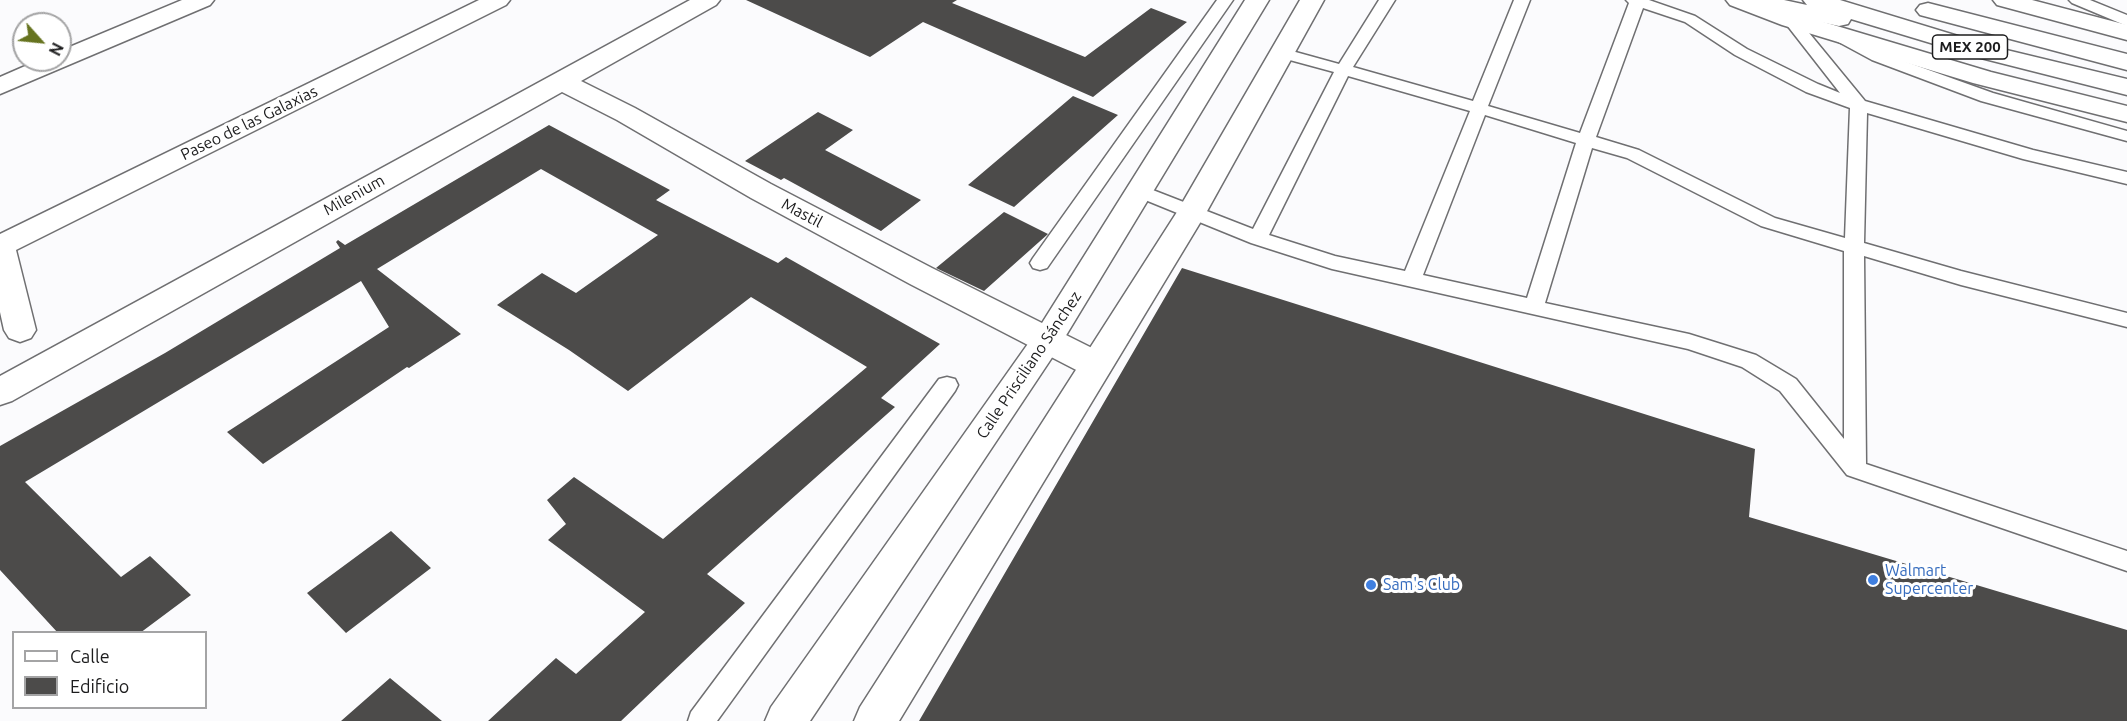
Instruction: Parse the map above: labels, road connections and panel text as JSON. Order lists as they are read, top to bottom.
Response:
{
  "streets": {
    "main road": [
      "MEX 200",
      "Paseo de las Galaxias",
      "Milenium",
      "Mastil",
      "Calle Prisciliano Sánchez"
    ]
  },
  "crossings": [
    ["Milenium", "Mastil"],
    ["Mastil", "Calle Prisciliano Sánchez"]
  ],
  "places": ["Walmart Supercenter", "Sam's Club"],
  "legend": ["Calle", "Edificio"],
  "north": "bottom right"
}
